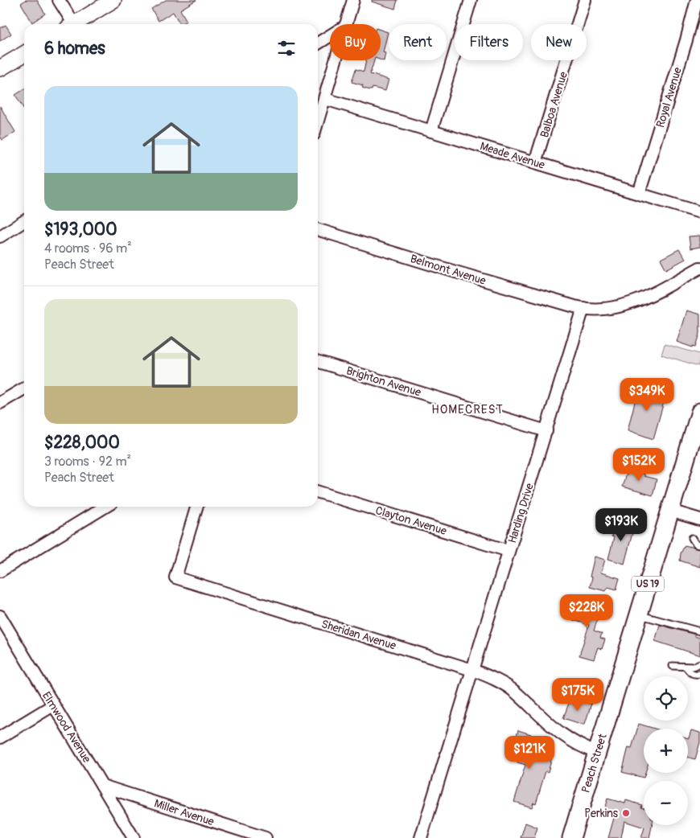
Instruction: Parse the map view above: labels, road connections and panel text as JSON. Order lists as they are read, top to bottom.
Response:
{
  "streets": {
    "main road": ["US 19", "Peach Street"],
    "street": [
      "Royal Avenue",
      "Balboa Avenue",
      "Meade Avenue",
      "Belmont Avenue",
      "Brighton Avenue",
      "Harding Drive",
      "Clayton Avenue",
      "Sheridan Avenue",
      "Elmwood Avenue",
      "Miller Avenue"
    ]
  },
  "crossings": [
    ["Royal Avenue", "Meade Avenue"],
    ["Balboa Avenue", "Meade Avenue"],
    ["Belmont Avenue", "Harding Drive"],
    ["Brighton Avenue", "Harding Drive"],
    ["Harding Drive", "Clayton Avenue"],
    ["Harding Drive", "Sheridan Avenue"],
    ["Sheridan Avenue", "Peach Street"],
    ["Elmwood Avenue", "Miller Avenue"]
  ],
  "districts": ["HOMECREST"],
  "places": ["Perkins"],
  "page": {
    "chip": [
      "Buy",
      "Rent",
      "Filters",
      "New"
    ],
    "heading": "6 homes",
    "list": [
      {
        "name": "$193,000",
        "note": "4 rooms · 96 m² · Peach Street"
      },
      {
        "name": "$228,000",
        "note": "3 rooms · 92 m² · Peach Street"
      }
    ],
    "price": [
      "$349K",
      "$152K",
      "$193K",
      "$228K",
      "$175K",
      "$121K"
    ],
    "map_buttons": ["+", "−"]
  }
}
